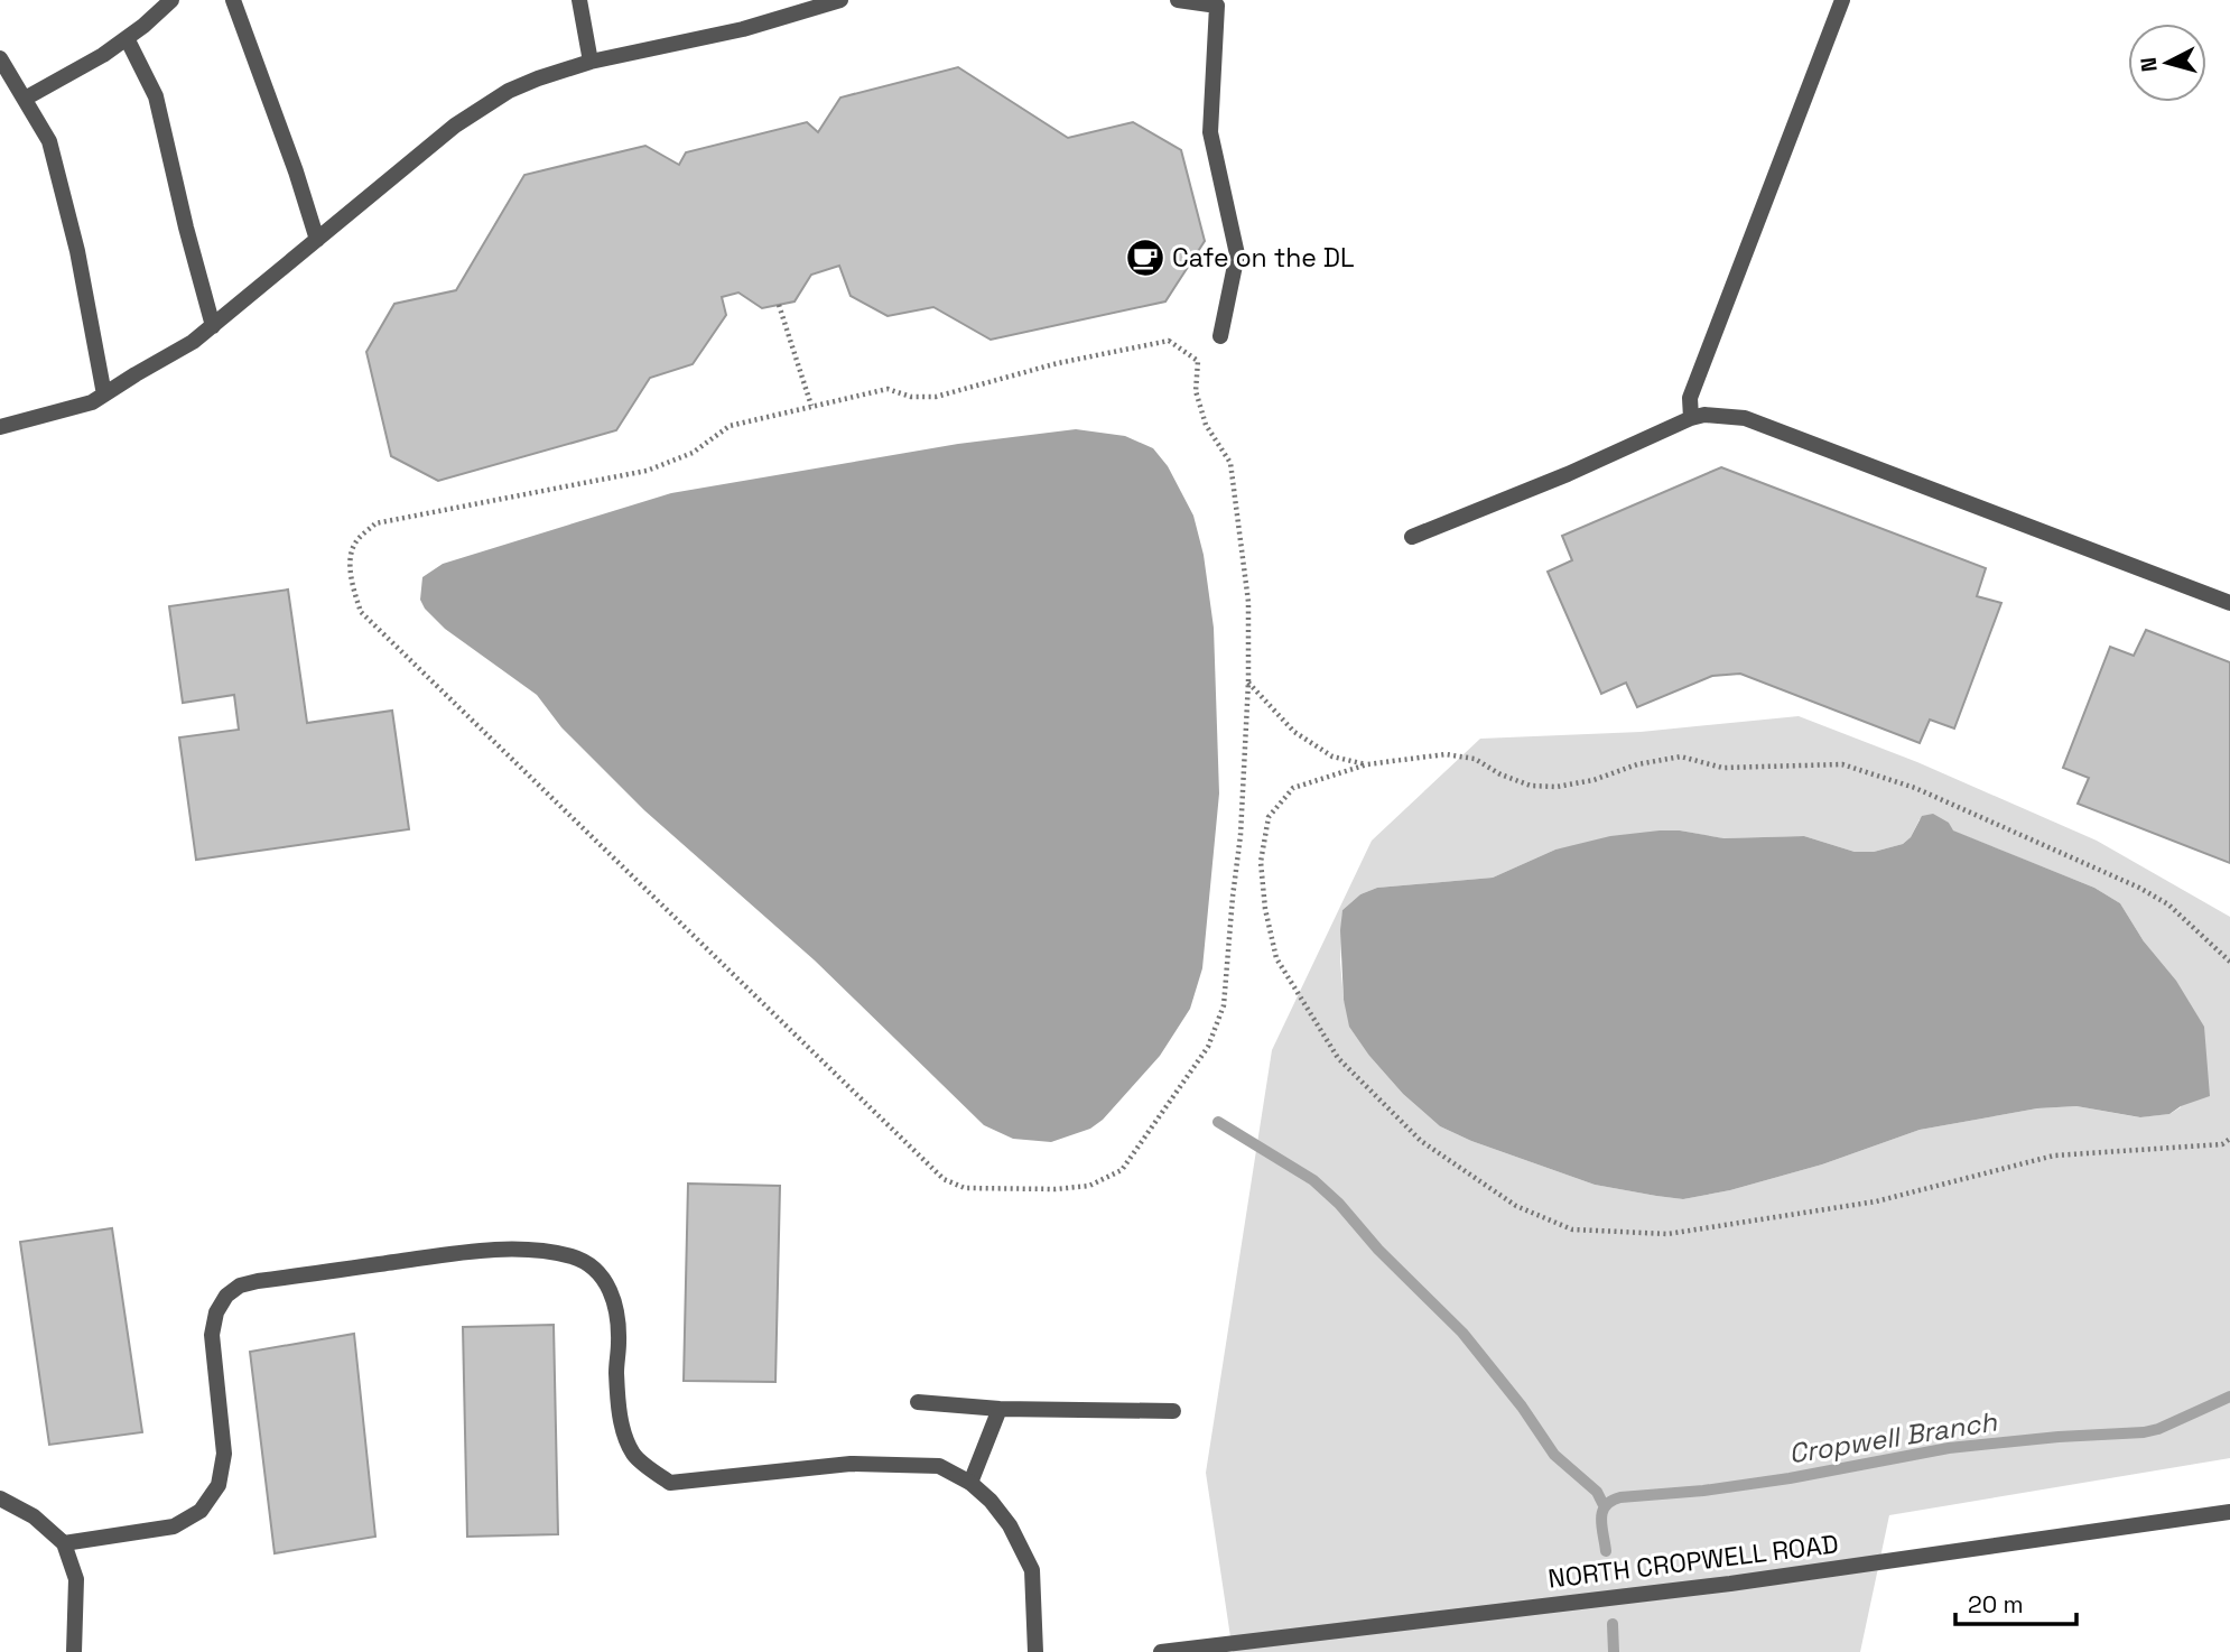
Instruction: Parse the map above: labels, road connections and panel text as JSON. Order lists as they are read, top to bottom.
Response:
{
  "streets": {
    "street": ["NORTH CROPWELL ROAD"]
  },
  "water": ["Cropwell Branch"],
  "places": {
    "cafe": ["Cafe on the DL"]
  },
  "scale_bar": "20 m",
  "north": "left"
}
